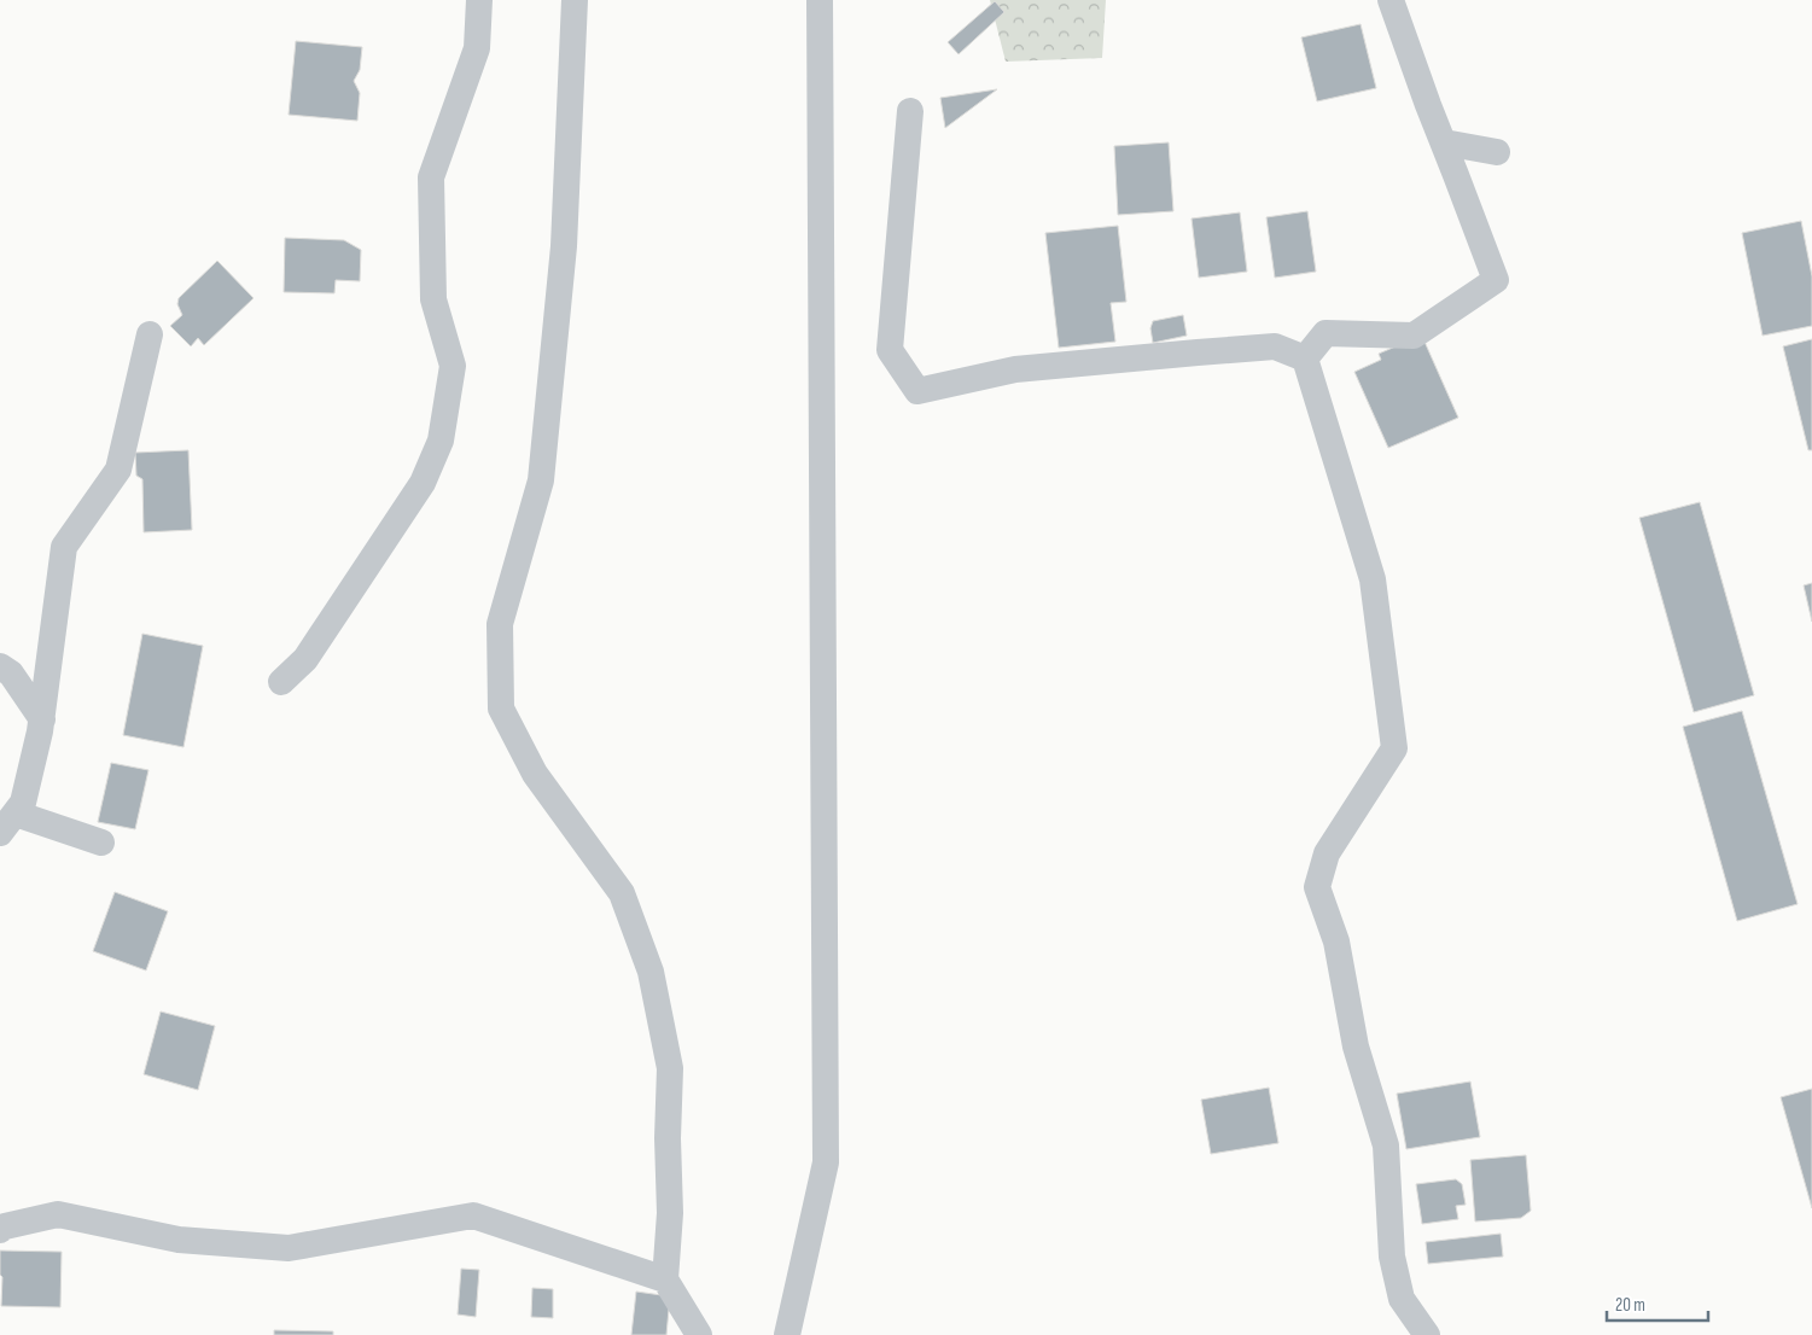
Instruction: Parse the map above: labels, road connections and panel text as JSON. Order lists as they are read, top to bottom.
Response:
{
  "scale_bar": "20 m"
}
